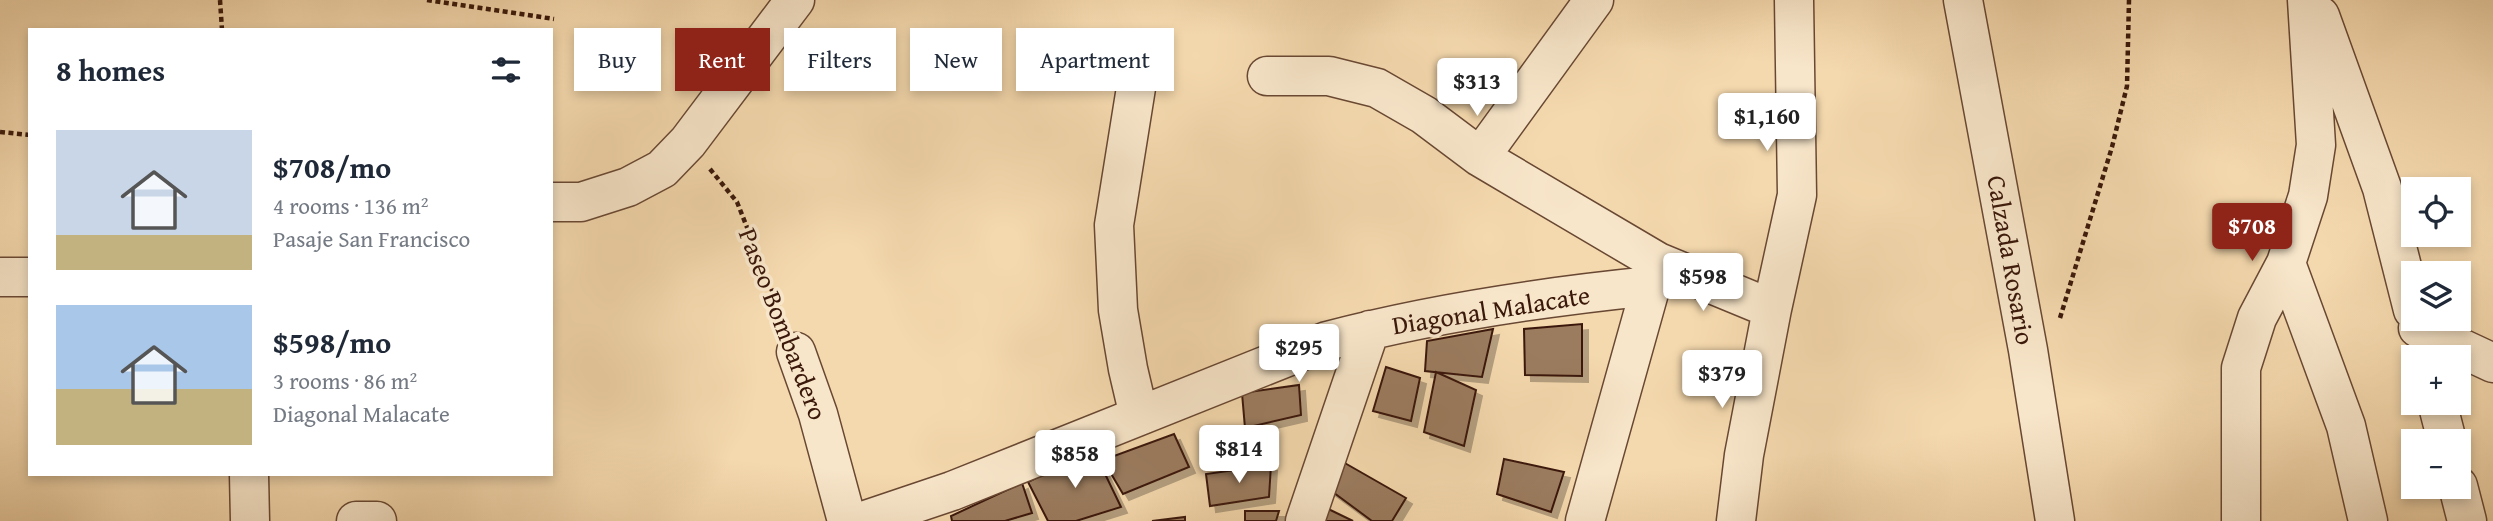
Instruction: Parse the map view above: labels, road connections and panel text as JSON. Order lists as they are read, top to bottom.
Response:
{
  "streets": {
    "street": ["Calzada Rosario", "Diagonal Malacate", "Paseo Bombardero"]
  },
  "page": {
    "chip": [
      "Buy",
      "Rent",
      "Filters",
      "New",
      "Apartment"
    ],
    "heading": "8 homes",
    "price": [
      "$313",
      "$1,160",
      "$708",
      "$598",
      "$295",
      "$379",
      "$814",
      "$858"
    ],
    "list": [
      {
        "name": "$708/mo",
        "note": "4 rooms · 136 m² · Pasaje San Francisco"
      },
      {
        "name": "$598/mo",
        "note": "3 rooms · 86 m² · Diagonal Malacate"
      }
    ],
    "map_buttons": ["+", "−"]
  }
}
